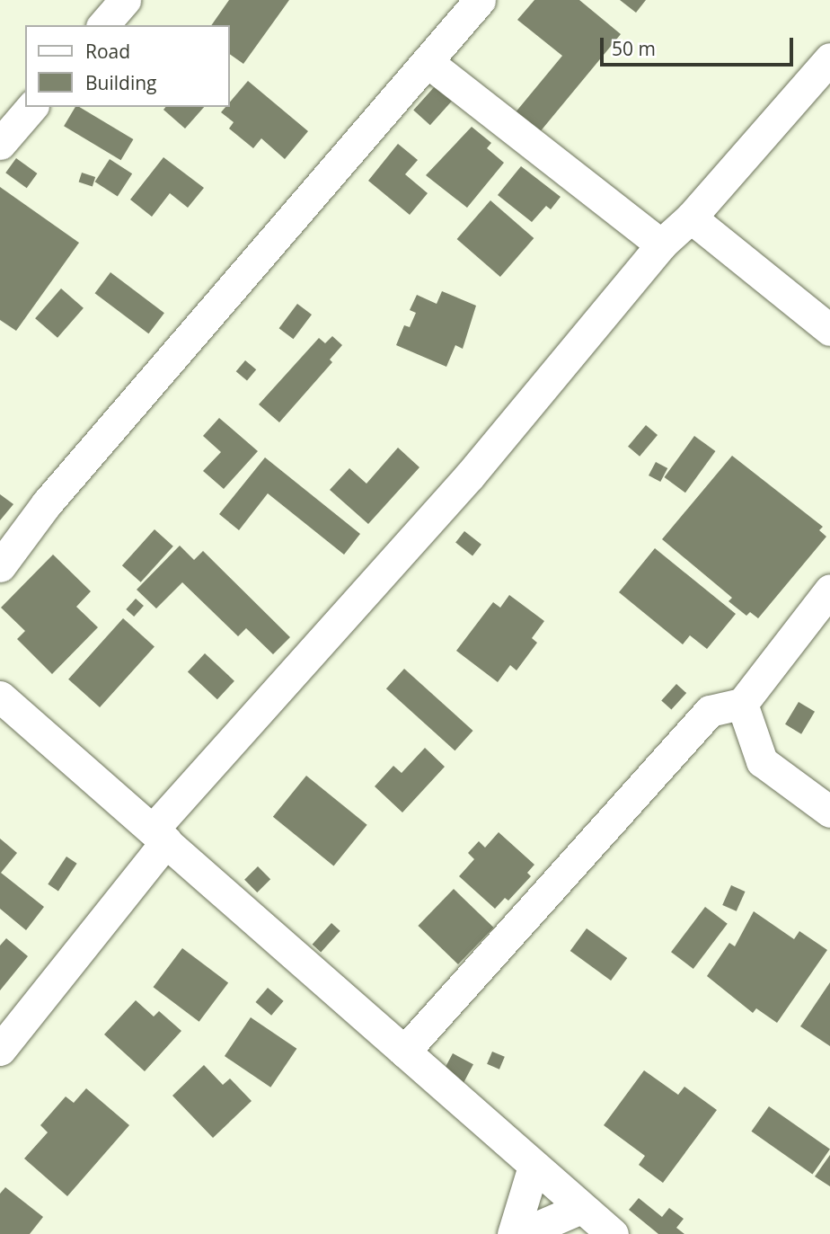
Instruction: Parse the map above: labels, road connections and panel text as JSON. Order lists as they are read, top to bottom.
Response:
{
  "legend": ["Road", "Building"],
  "scale_bar": "50 m"
}
